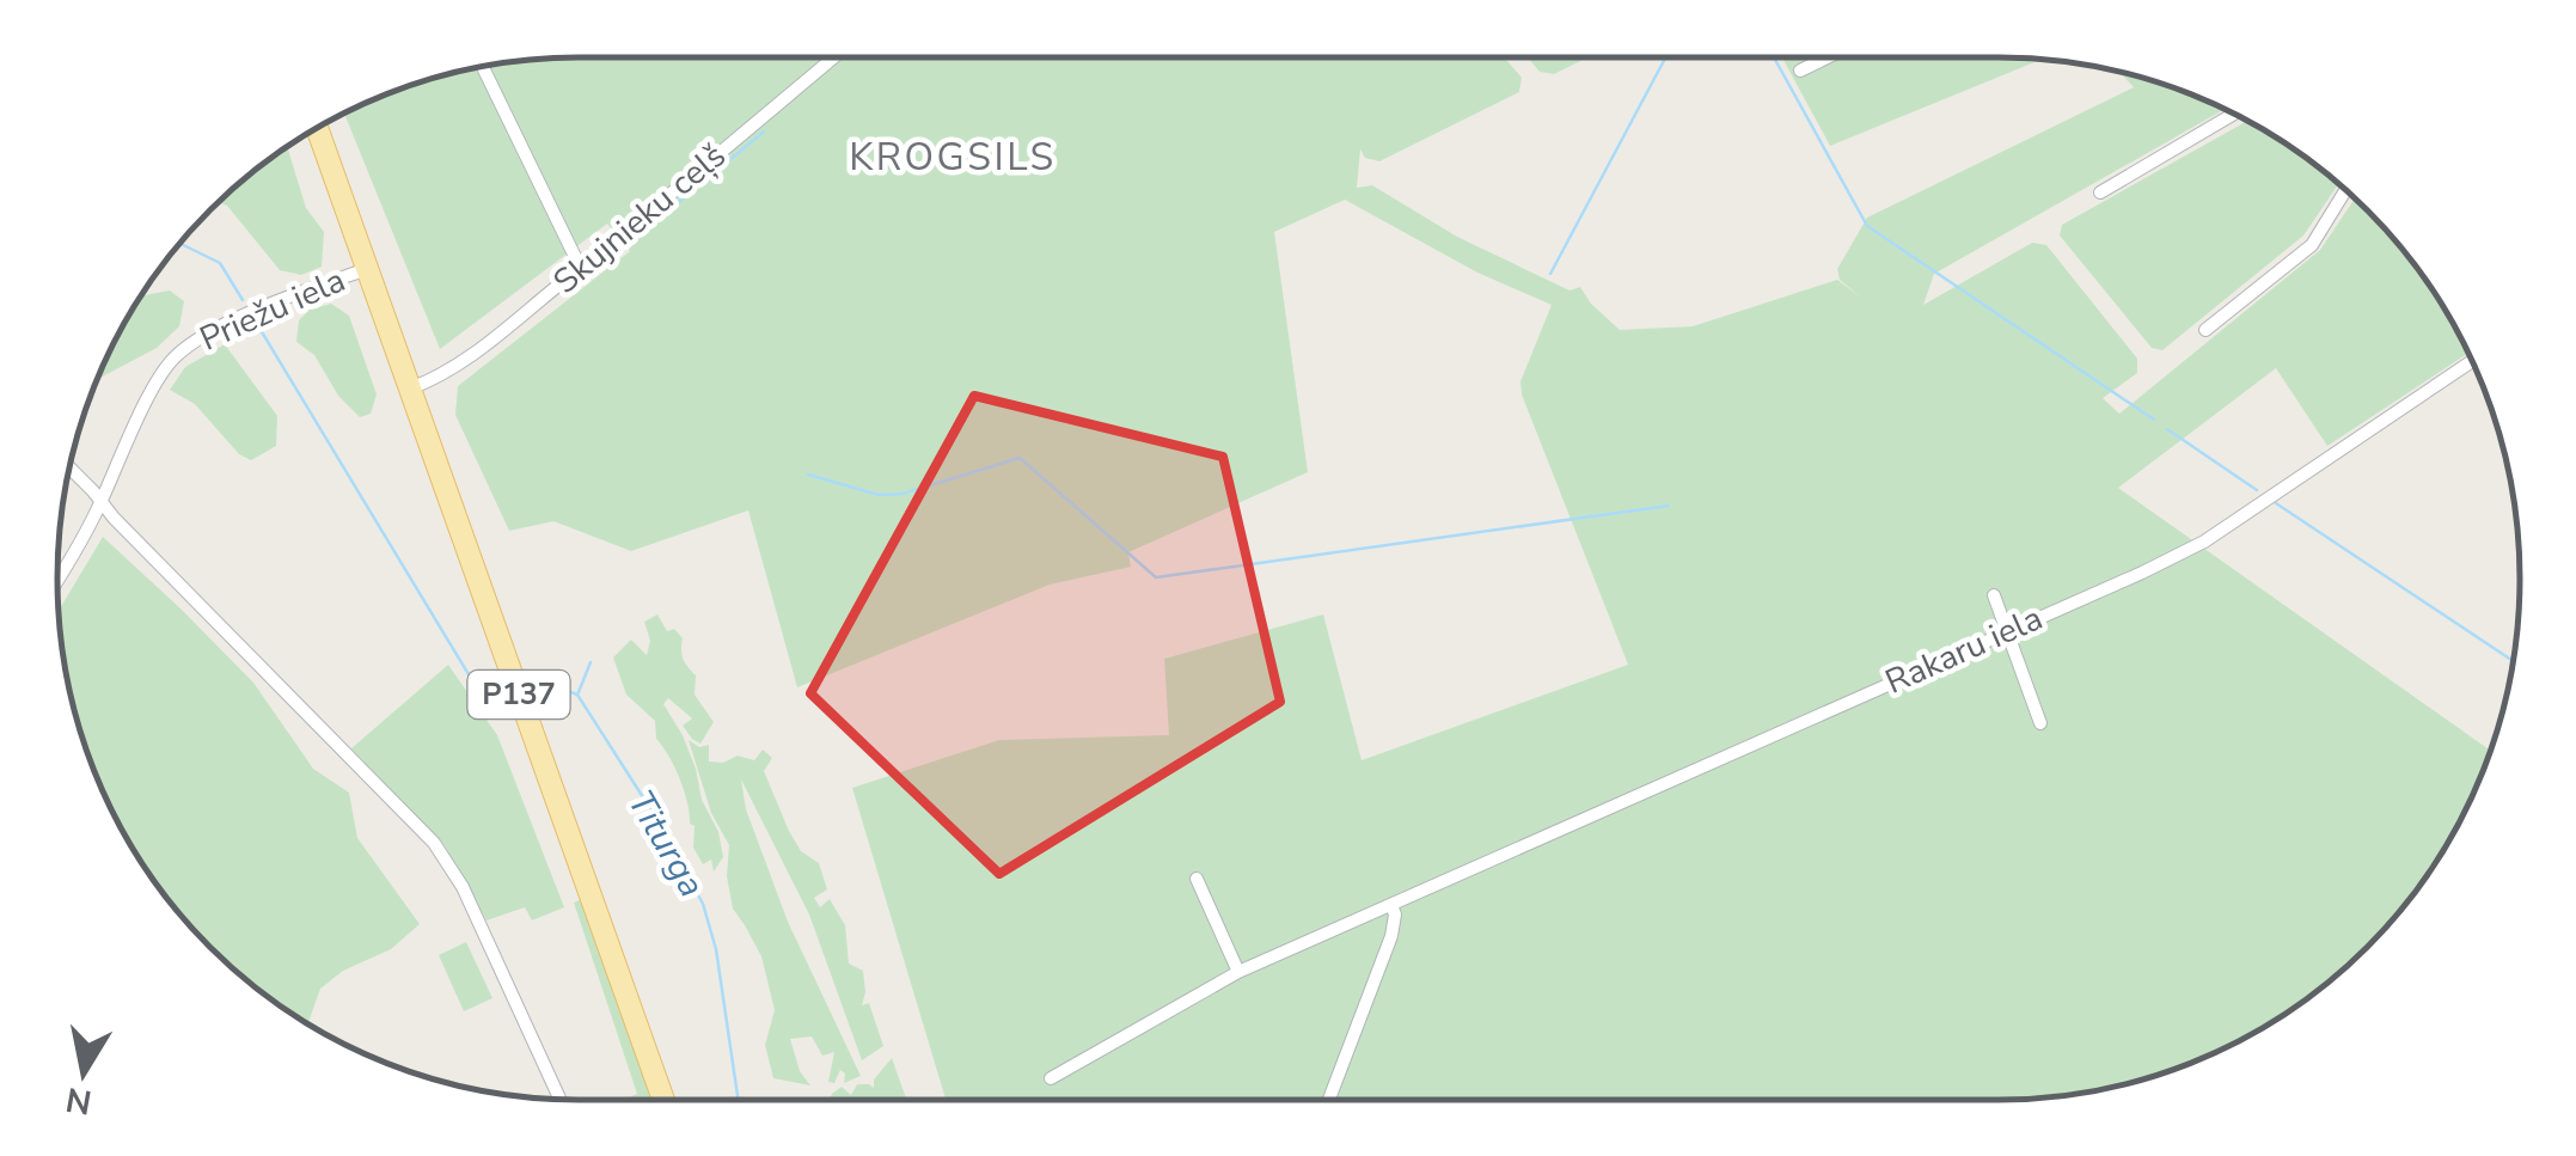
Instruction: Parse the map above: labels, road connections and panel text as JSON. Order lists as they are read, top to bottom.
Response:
{
  "streets": {
    "main road": ["P137"],
    "street": ["Skujnieku ceļš", "Priežu iela", "Rakaru iela"]
  },
  "crossings": [
    ["Skujnieku ceļš", "P137"],
    ["Priežu iela", "P137"]
  ],
  "districts": ["KROGSILS"],
  "water": ["Titurga"],
  "north": "bottom"
}
